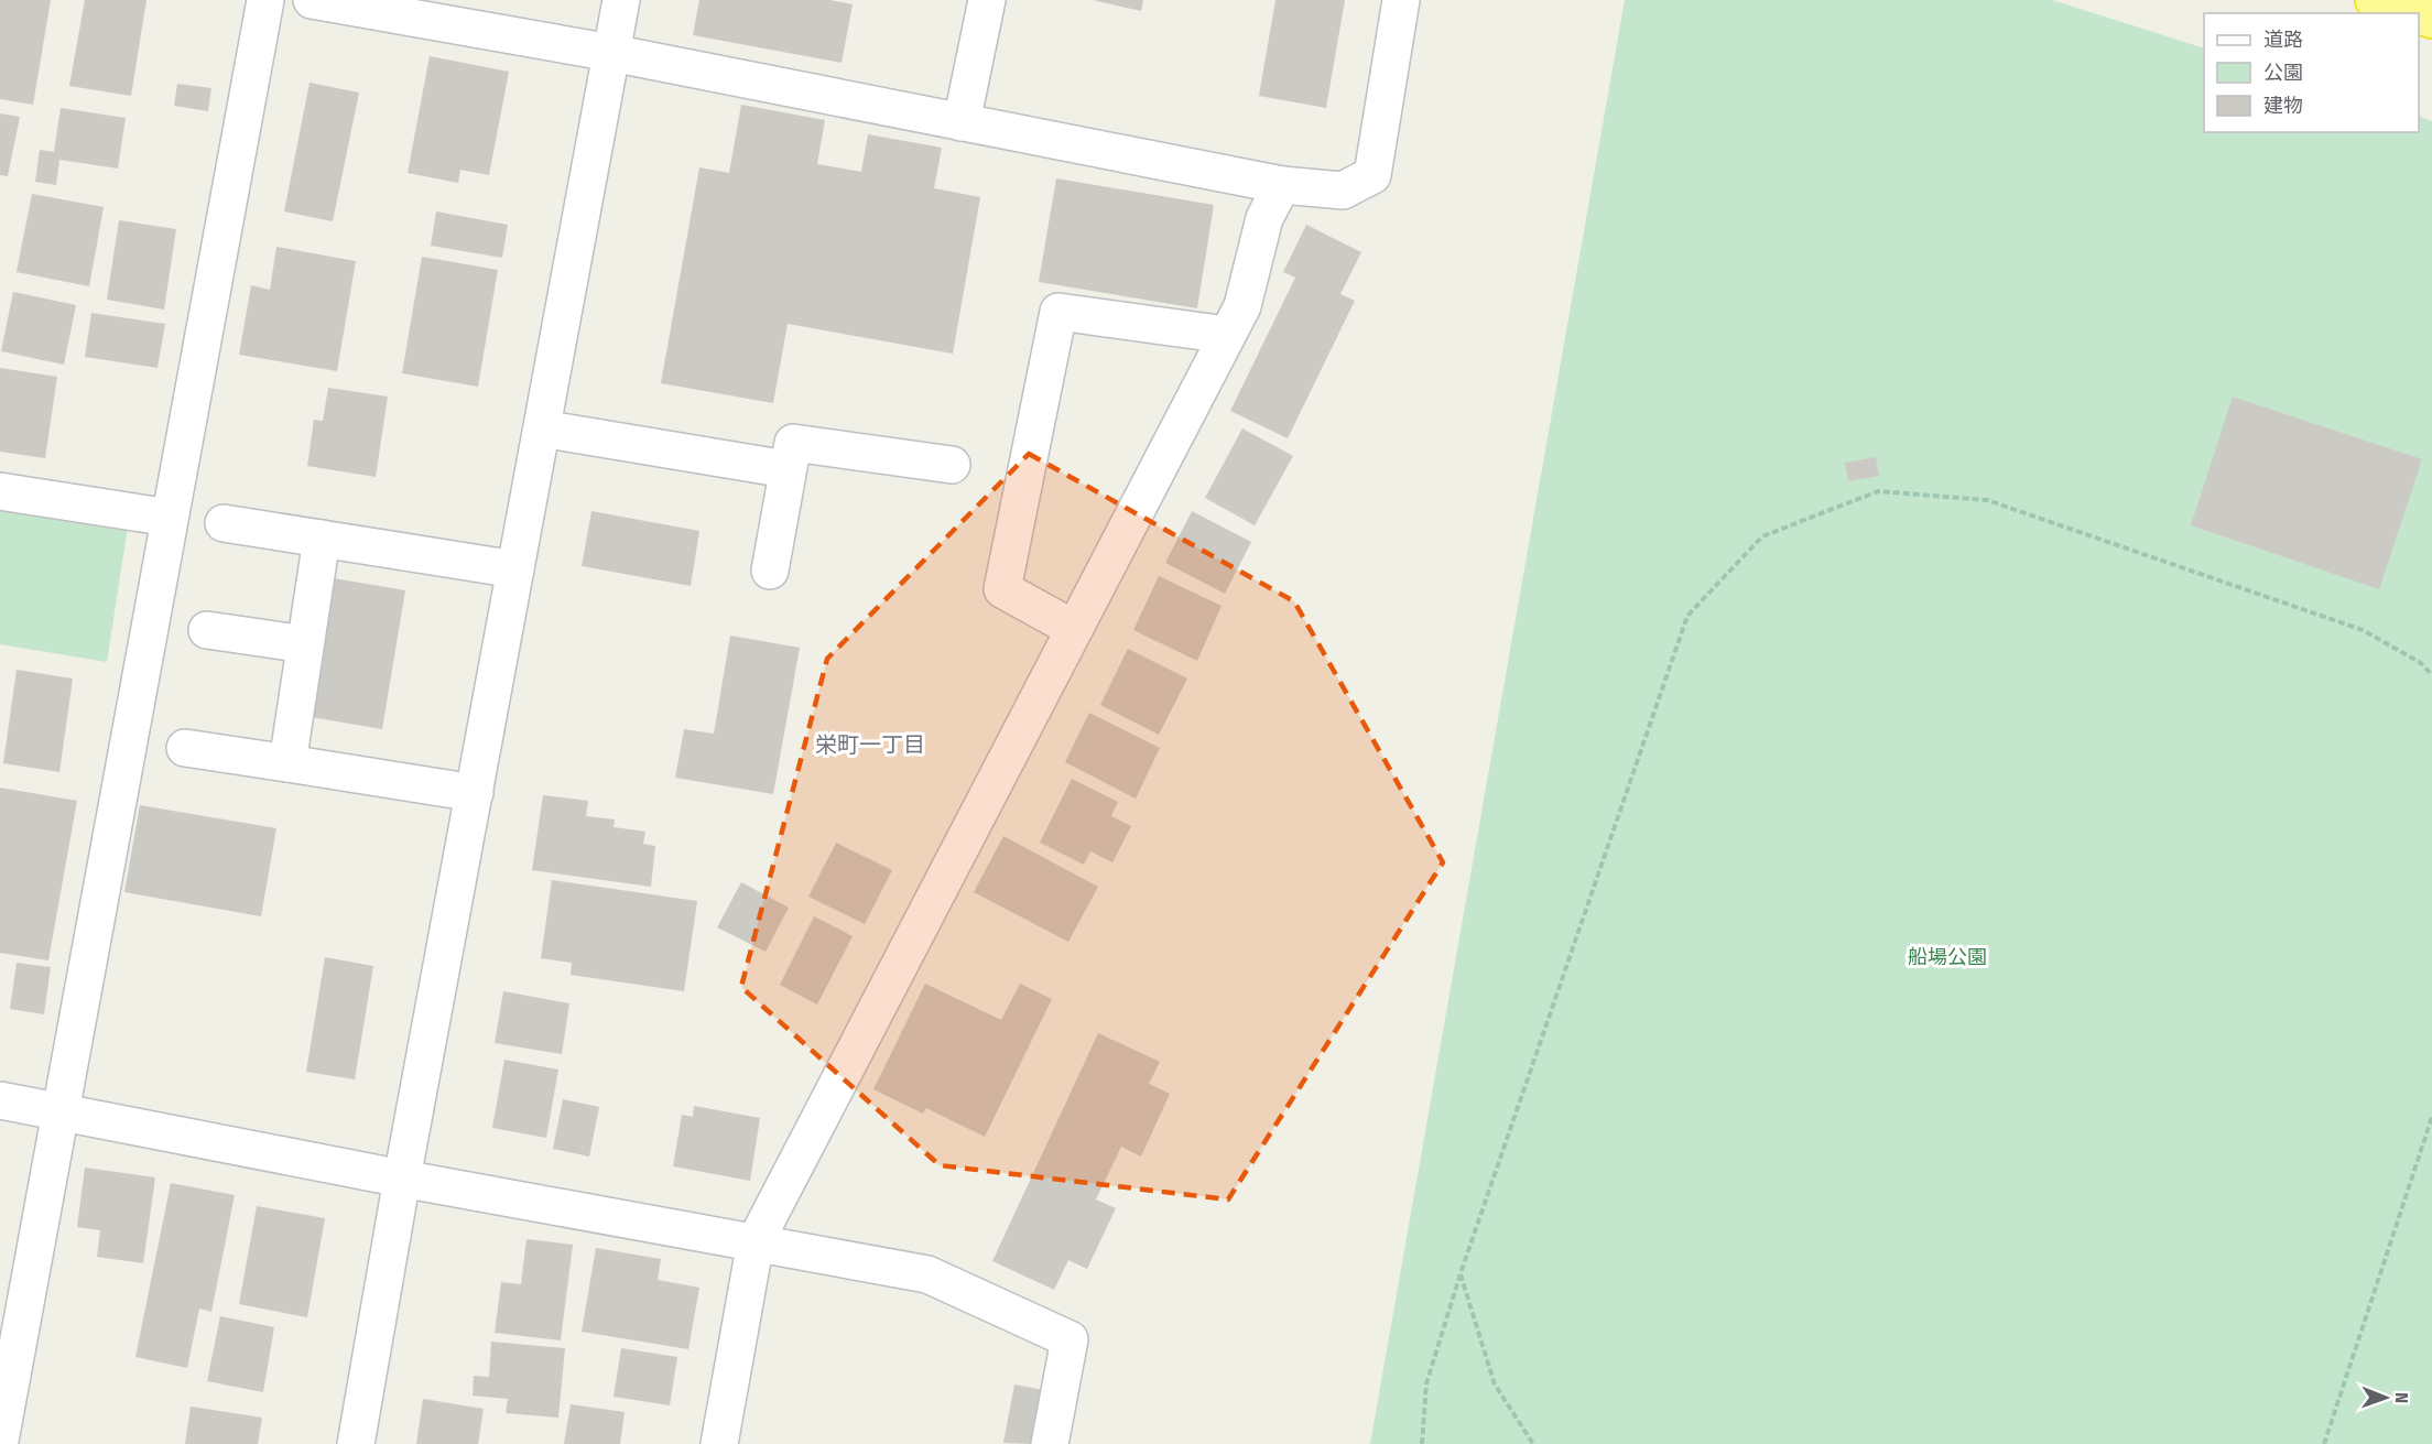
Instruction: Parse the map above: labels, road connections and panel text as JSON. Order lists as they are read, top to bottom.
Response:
{
  "districts": ["栄町一丁目"],
  "parks": ["船場公園"],
  "legend": ["道路", "公園", "建物"],
  "north": "right"
}
